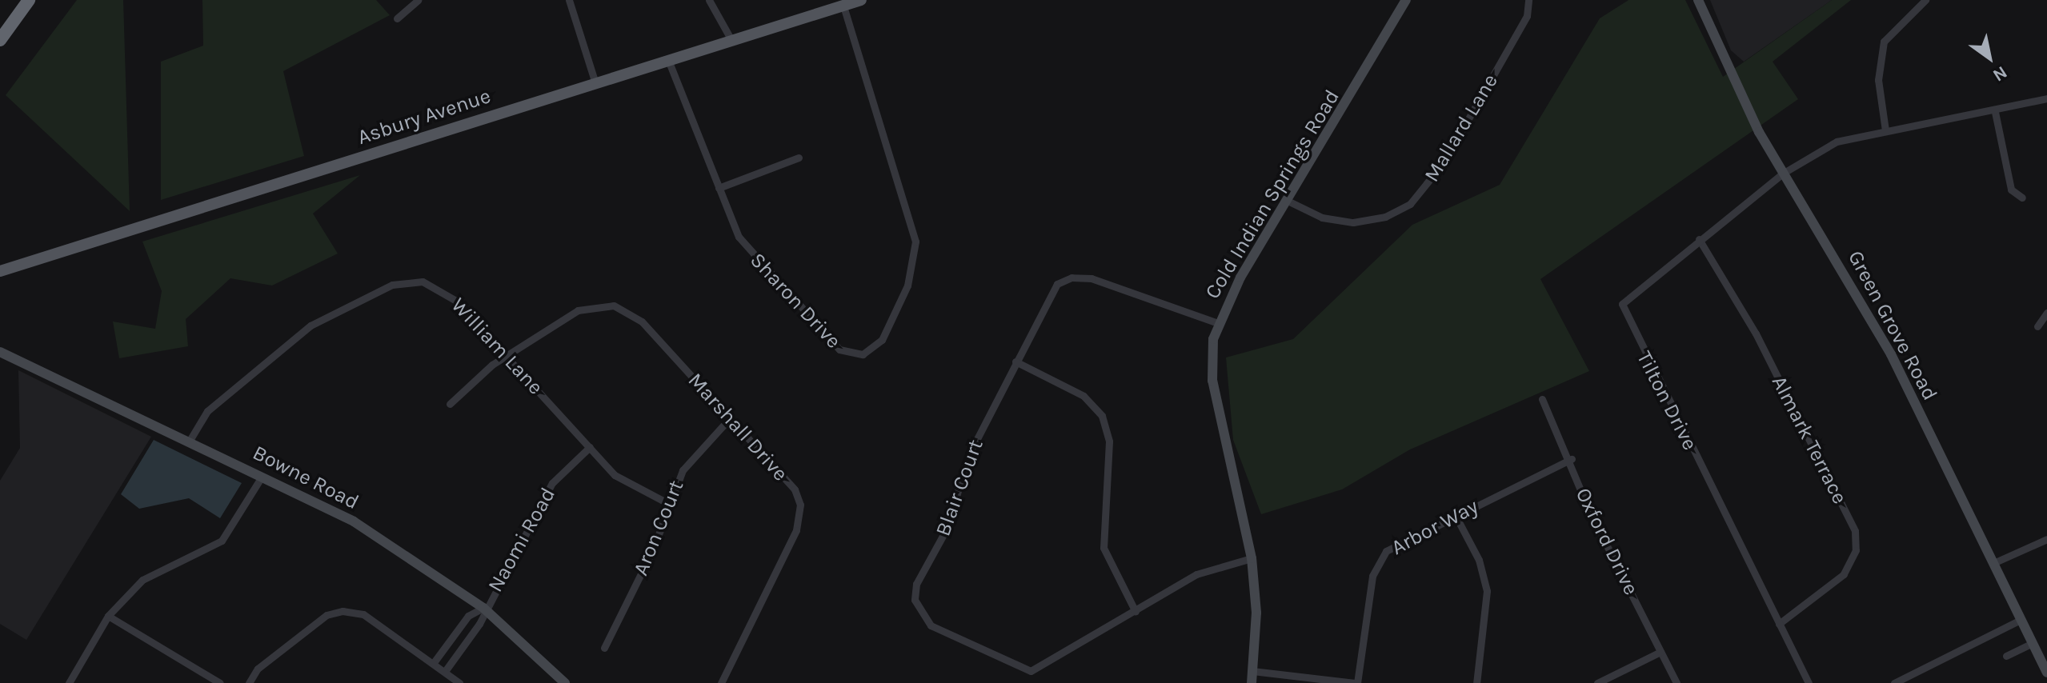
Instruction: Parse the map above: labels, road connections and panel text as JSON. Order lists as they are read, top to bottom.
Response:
{
  "streets": {
    "main road": ["Asbury Avenue"],
    "street": [
      "Mallard Lane",
      "Cold Indian Springs Road",
      "Sharon Drive",
      "Green Grove Road",
      "William Lane",
      "Tilton Drive",
      "Marshall Drive",
      "Almark Terrace",
      "Bowne Road",
      "Blair Court",
      "Arbor Way",
      "Aron Court",
      "Naomi Road",
      "Oxford Drive"
    ]
  },
  "crossings": [
    ["Asbury Avenue", "Sharon Drive"],
    ["Mallard Lane", "Cold Indian Springs Road"],
    ["Cold Indian Springs Road", "Blair Court"],
    ["Green Grove Road", "Tilton Drive"],
    ["William Lane", "Marshall Drive"],
    ["William Lane", "Bowne Road"],
    ["William Lane", "Aron Court"],
    ["William Lane", "Naomi Road"],
    ["Tilton Drive", "Almark Terrace"],
    ["Marshall Drive", "Aron Court"],
    ["Bowne Road", "Naomi Road"],
    ["Arbor Way", "Oxford Drive"]
  ],
  "north": "bottom right"
}
